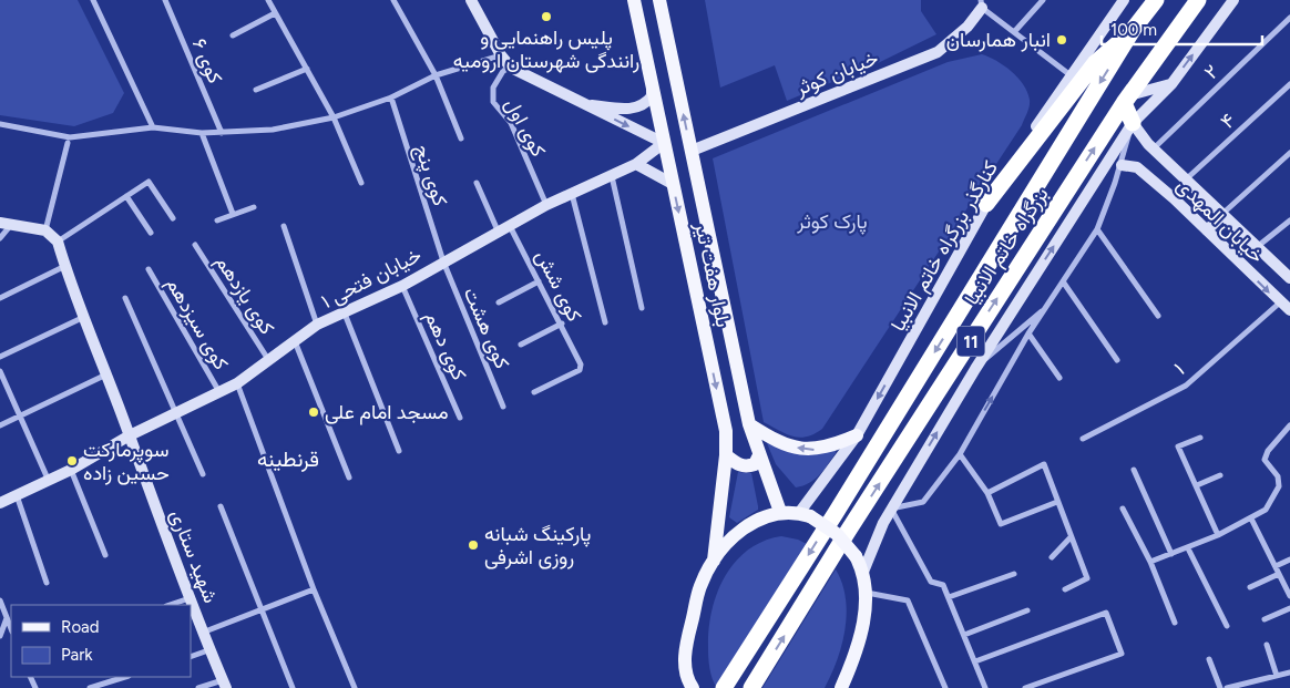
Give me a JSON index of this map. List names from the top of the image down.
{
  "streets": {
    "highway": ["بزرگراه خاتم الانبیا", "11"],
    "main road": ["بلوار هفت تیر"],
    "street": [
      "کوی ۶",
      "۲",
      "خیابان کوثر",
      "۴",
      "کوی اول",
      "کوی پنج",
      "خیابان المهدی",
      "کنارگذر بزرگراه خاتم الانبیا",
      "خیابان فتحی ۱",
      "کوی شش",
      "کوی یازدهم",
      "کوی سیزدهم",
      "کوی هشت",
      "کوی دهم",
      "۱",
      "شهید ستاری"
    ]
  },
  "crossings": [
    ["۲", "خیابان المهدی"],
    ["خیابان کوثر", "بلوار هفت تیر"],
    ["۴", "خیابان المهدی"],
    ["کوی اول", "خیابان فتحی ۱"],
    ["کوی پنج", "خیابان فتحی ۱"],
    ["کوی پنج", "کوی هشت"],
    ["خیابان المهدی", "۱"],
    ["بلوار هفت تیر", "خیابان فتحی ۱"],
    ["خیابان فتحی ۱", "کوی شش"],
    ["خیابان فتحی ۱", "کوی یازدهم"],
    ["خیابان فتحی ۱", "کوی سیزدهم"],
    ["خیابان فتحی ۱", "کوی هشت"],
    ["خیابان فتحی ۱", "کوی دهم"],
    ["خیابان فتحی ۱", "شهید ستاری"]
  ],
  "districts": ["قرنطینه"],
  "parks": ["پارک کوثر"],
  "places": [
    "پلیس راهنمایی و رانندگی شهرستان ارومیه",
    "انبار همارسان",
    "مسجد امام علی",
    "سوپرمارکت حسین زاده",
    "پارکینگ شبانه روزی اشرفی"
  ],
  "legend": ["Road", "Park"],
  "scale_bar": "100 m"
}
